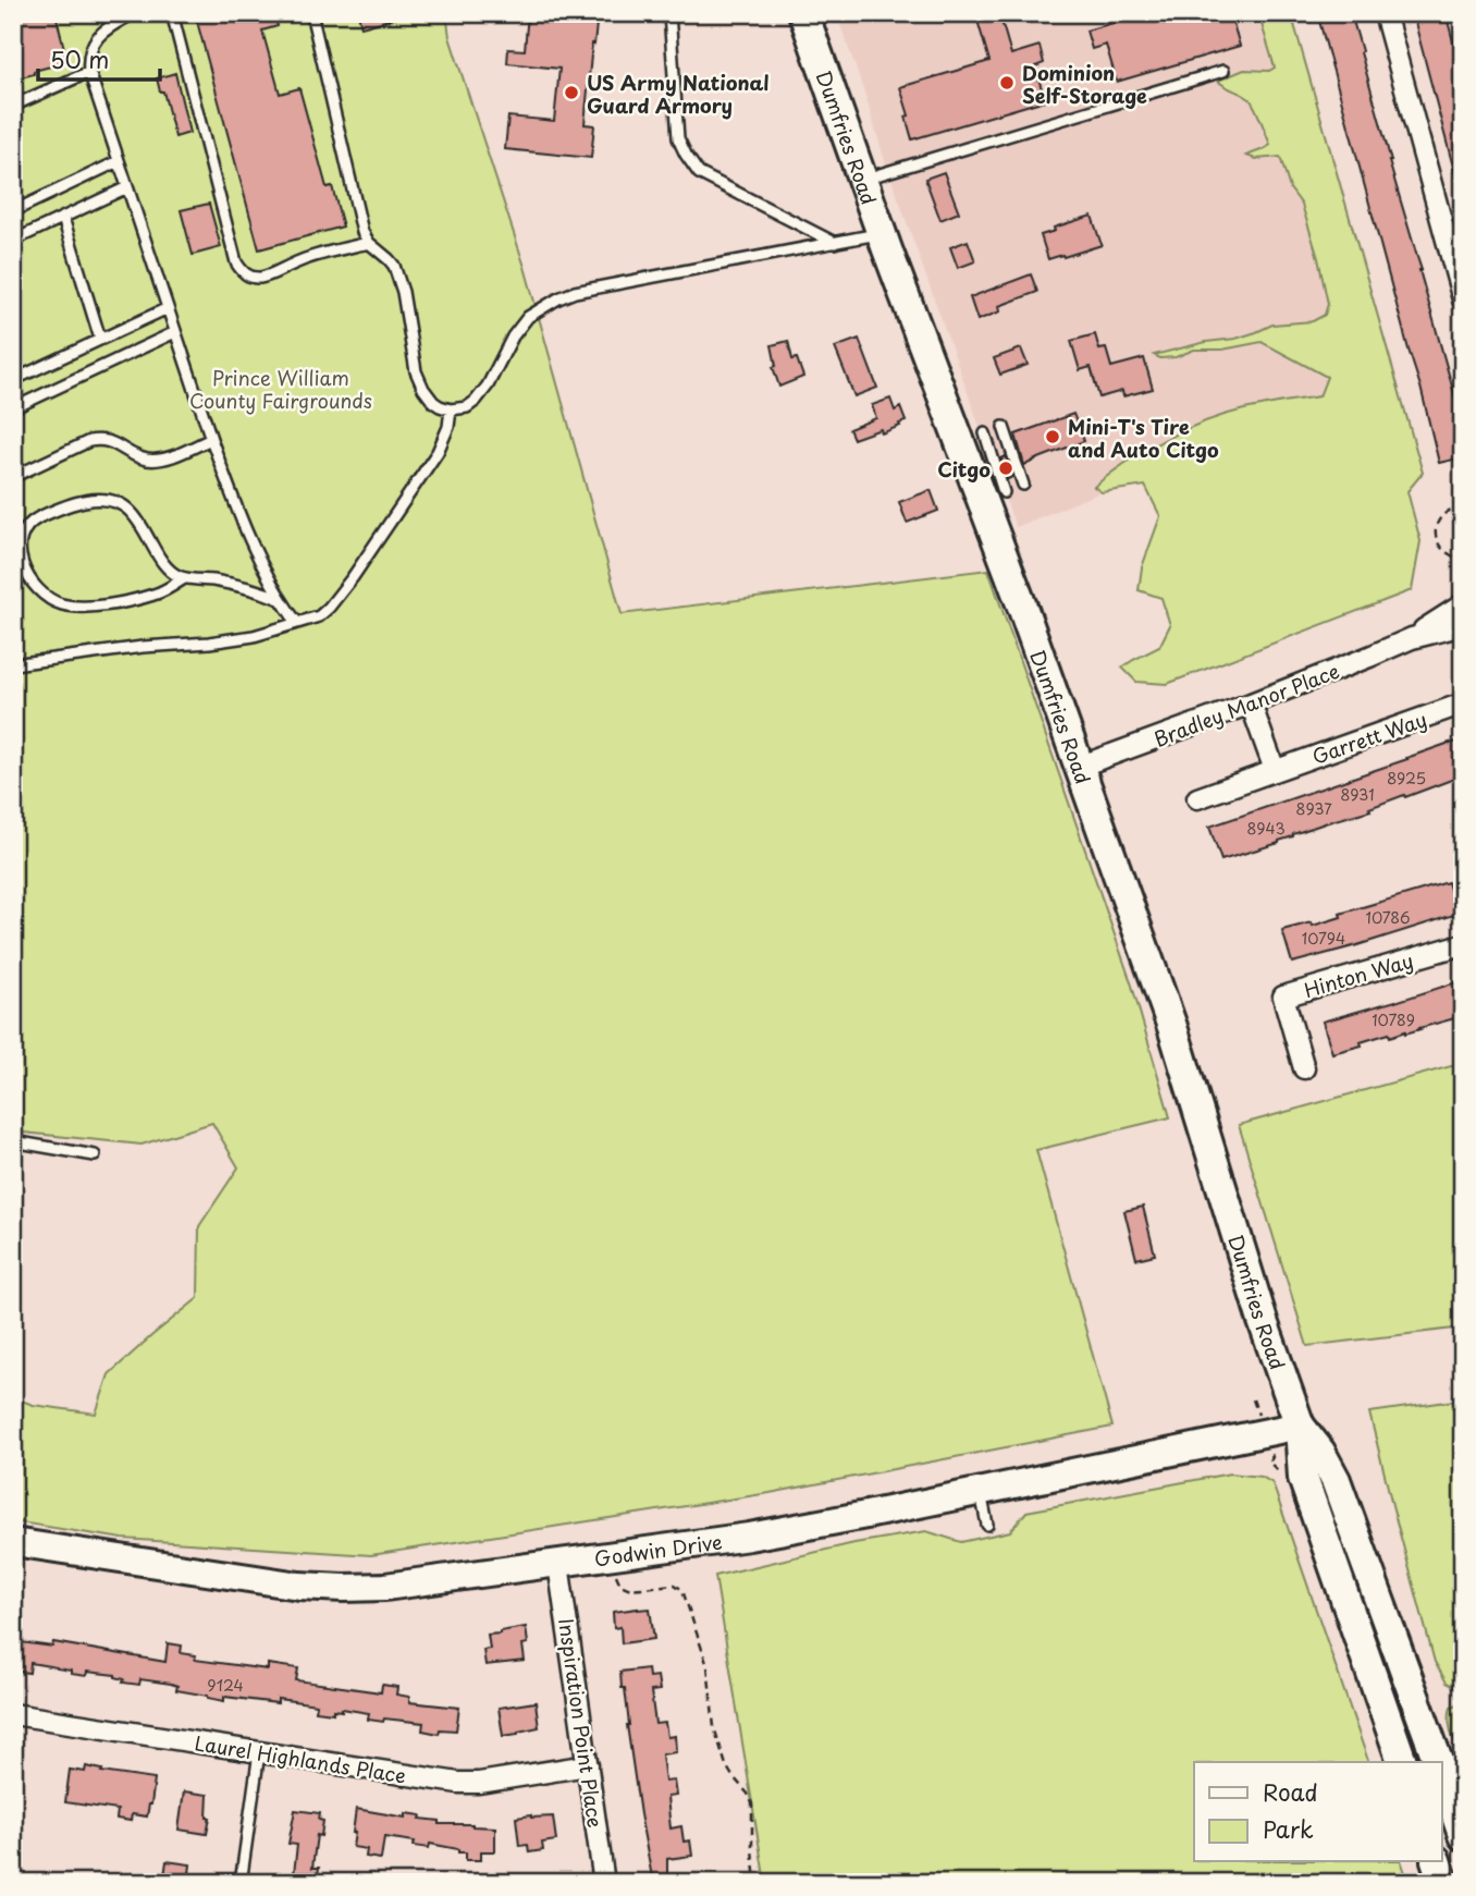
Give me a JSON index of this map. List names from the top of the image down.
{
  "streets": {
    "main road": ["Dumfries Road"],
    "street": [
      "Bradley Manor Place",
      "Garrett Way",
      "Hinton Way",
      "Godwin Drive",
      "Inspiration Point Place",
      "Laurel Highlands Place"
    ]
  },
  "crossings": [
    ["Dumfries Road", "Bradley Manor Place"],
    ["Dumfries Road", "Godwin Drive"],
    ["Godwin Drive", "Inspiration Point Place"],
    ["Inspiration Point Place", "Laurel Highlands Place"]
  ],
  "parks": ["Prince William County Fairgrounds"],
  "places": [
    "Dominion Self-Storage",
    "US Army National Guard Armory",
    "Mini-T's Tire and Auto Citgo",
    "Citgo"
  ],
  "house_numbers": [
    "8925",
    "8931",
    "8937",
    "8943",
    "10786",
    "10794",
    "10789",
    "9124"
  ],
  "legend": ["Road", "Park"],
  "scale_bar": "50 m"
}
